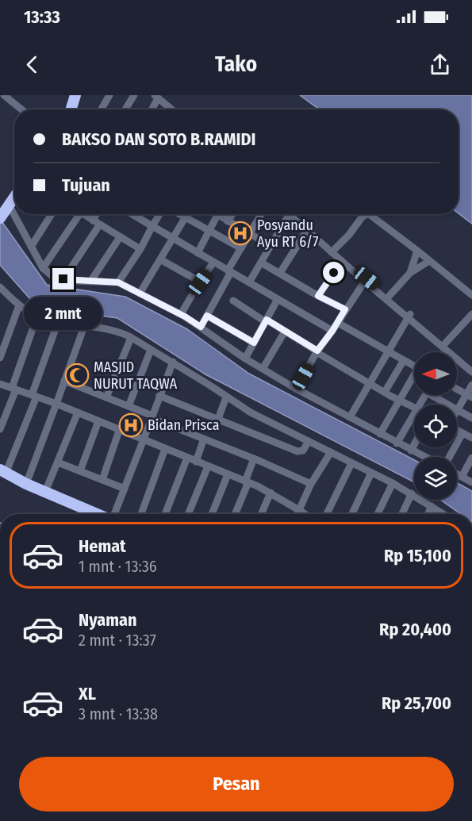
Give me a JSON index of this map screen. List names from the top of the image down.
{
  "places": {
    "hospital": ["Posyandu Ayu RT 6/7", "Bidan Prisca"],
    "mosque": ["MASJID NURUT TAQWA"]
  },
  "north": "left",
  "page": {
    "status": "13:33",
    "header": "Tako",
    "banner": ["BAKSO DAN SOTO B.RAMIDI", "Tujuan"],
    "bubble": "2 mnt",
    "list": [
      {
        "name": "Hemat",
        "note": "1 mnt · 13:36",
        "value": "Rp 15,100"
      },
      {
        "name": "Nyaman",
        "note": "2 mnt · 13:37",
        "value": "Rp 20,400"
      },
      {
        "name": "XL",
        "note": "3 mnt · 13:38",
        "value": "Rp 25,700"
      }
    ],
    "buttons": "Pesan"
  }
}
